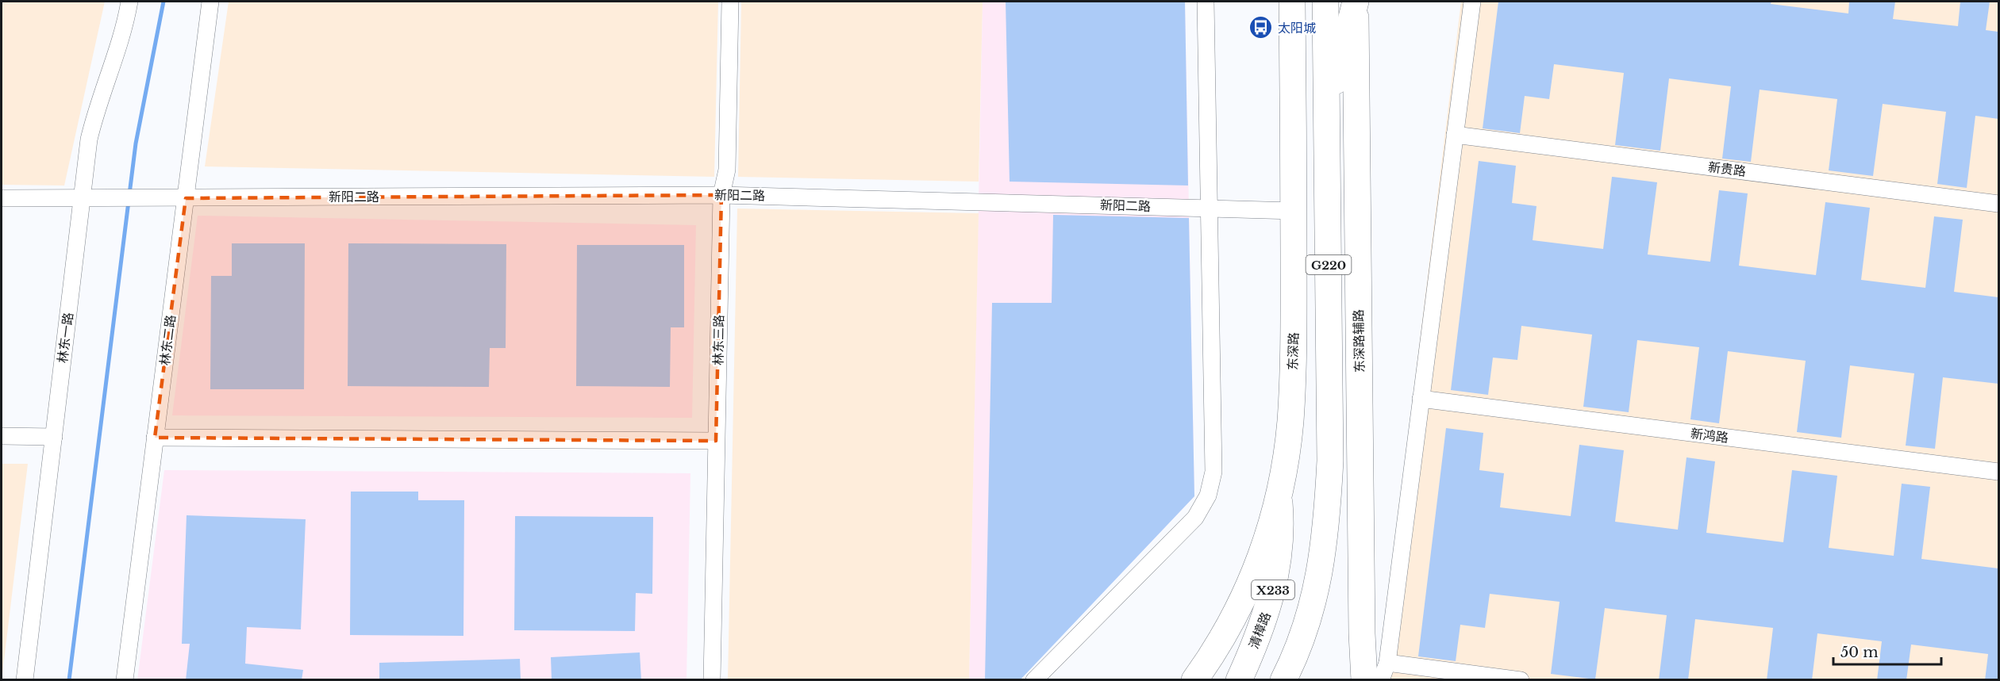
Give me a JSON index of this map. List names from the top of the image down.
{
  "streets": {
    "main road": [
      "G220",
      "东深路辅路",
      "东深路",
      "X233",
      "清樟路"
    ],
    "street": [
      "新贵路",
      "新阳二路",
      "林东一路",
      "林东二路",
      "林东三路",
      "新鸿路"
    ]
  },
  "crossings": [
    ["新阳二路", "林东一路"],
    ["新阳二路", "林东二路"],
    ["新阳二路", "林东三路"],
    ["新阳二路", "东深路"],
    ["东深路", "清樟路"]
  ],
  "places": {
    "bus stop": ["太阳城"]
  },
  "scale_bar": "50 m"
}
